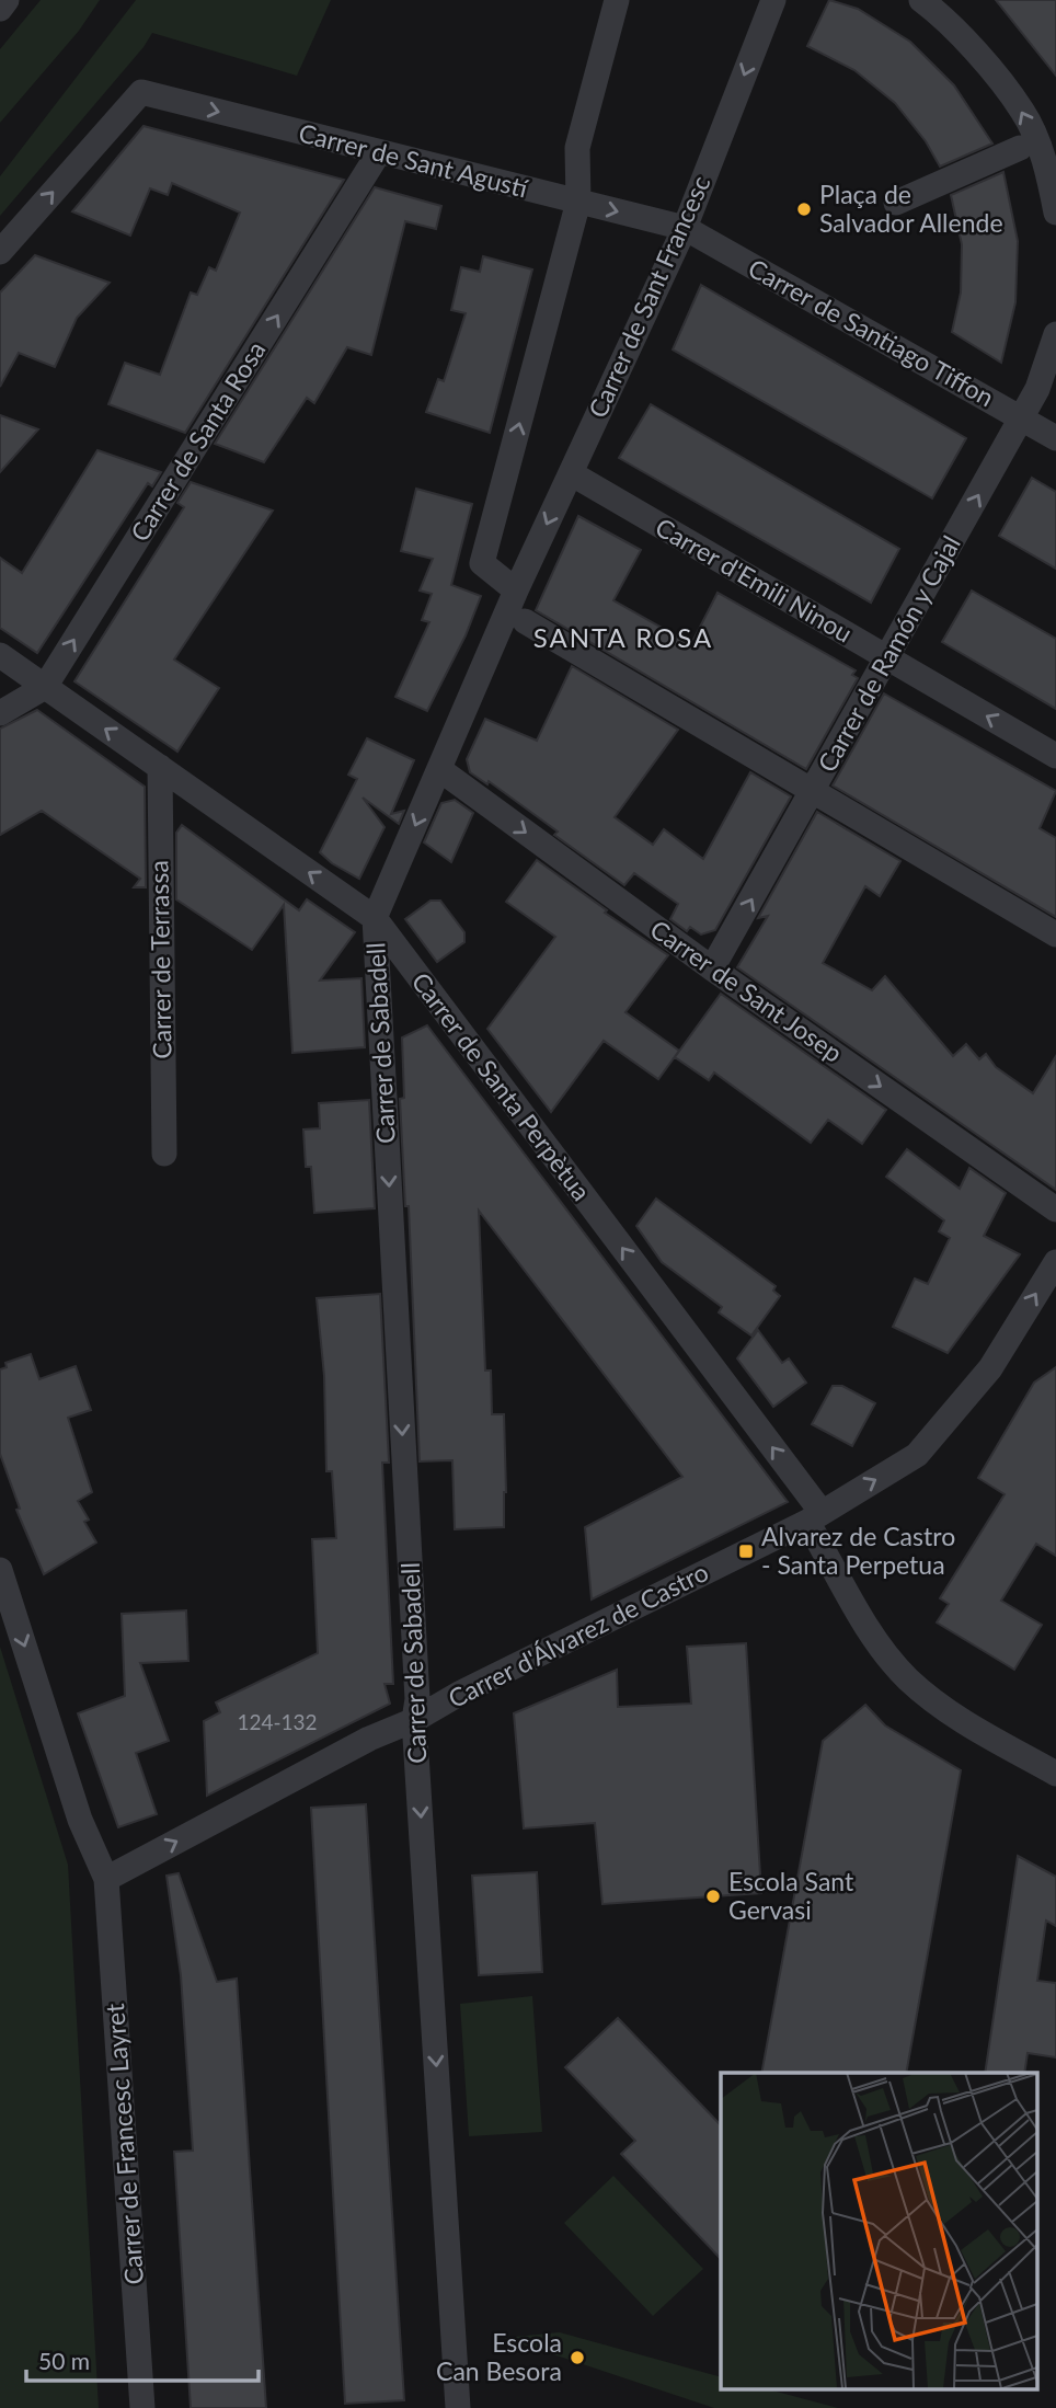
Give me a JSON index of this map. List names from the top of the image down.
{
  "streets": {
    "street": [
      "Carrer de Sant Agustí",
      "Carrer de Sant Francesc",
      "Carrer de Santiago Tiffon",
      "Carrer de Santa Rosa",
      "Carrer d'Emili Ninou",
      "Carrer de Ramón y Cajal",
      "Carrer de Terrassa",
      "Carrer de Sant Josep",
      "Carrer de Sabadell",
      "Carrer de Santa Perpètua",
      "Carrer d'Álvarez de Castro",
      "Carrer de Francesc Layret"
    ]
  },
  "crossings": [
    ["Carrer de Sant Agustí", "Carrer de Sant Francesc"],
    ["Carrer de Sant Agustí", "Carrer de Santiago Tiffon"],
    ["Carrer de Sant Agustí", "Carrer de Santa Rosa"],
    ["Carrer de Sant Francesc", "Carrer de Santiago Tiffon"],
    ["Carrer de Sant Francesc", "Carrer d'Emili Ninou"],
    ["Carrer de Sant Francesc", "Carrer de Sant Josep"],
    ["Carrer de Sant Francesc", "Carrer de Sabadell"],
    ["Carrer de Sant Francesc", "Carrer de Santa Perpètua"],
    ["Carrer de Santiago Tiffon", "Carrer de Ramón y Cajal"],
    ["Carrer de Santa Rosa", "Carrer de Santa Perpètua"],
    ["Carrer d'Emili Ninou", "Carrer de Ramón y Cajal"],
    ["Carrer de Ramón y Cajal", "Carrer de Sant Josep"],
    ["Carrer de Terrassa", "Carrer de Santa Perpètua"],
    ["Carrer de Sabadell", "Carrer de Santa Perpètua"],
    ["Carrer de Sabadell", "Carrer d'Álvarez de Castro"],
    ["Carrer de Santa Perpètua", "Carrer d'Álvarez de Castro"],
    ["Carrer d'Álvarez de Castro", "Carrer de Francesc Layret"]
  ],
  "one_way": [
    "Carrer de Sant Agustí",
    "Carrer de Santa Rosa",
    "Carrer de Ramón y Cajal",
    "Carrer de Sabadell",
    "Carrer de Santa Perpètua",
    "Carrer d'Álvarez de Castro"
  ],
  "districts": ["SANTA ROSA"],
  "places": {
    "other": ["Plaça de Salvador Allende", "Escola Sant Gervasi", "Escola Can Besora"],
    "transit": ["Alvarez de Castro - Santa Perpetua"]
  },
  "house_numbers": ["124-132"],
  "scale_bar": "50 m"
}
